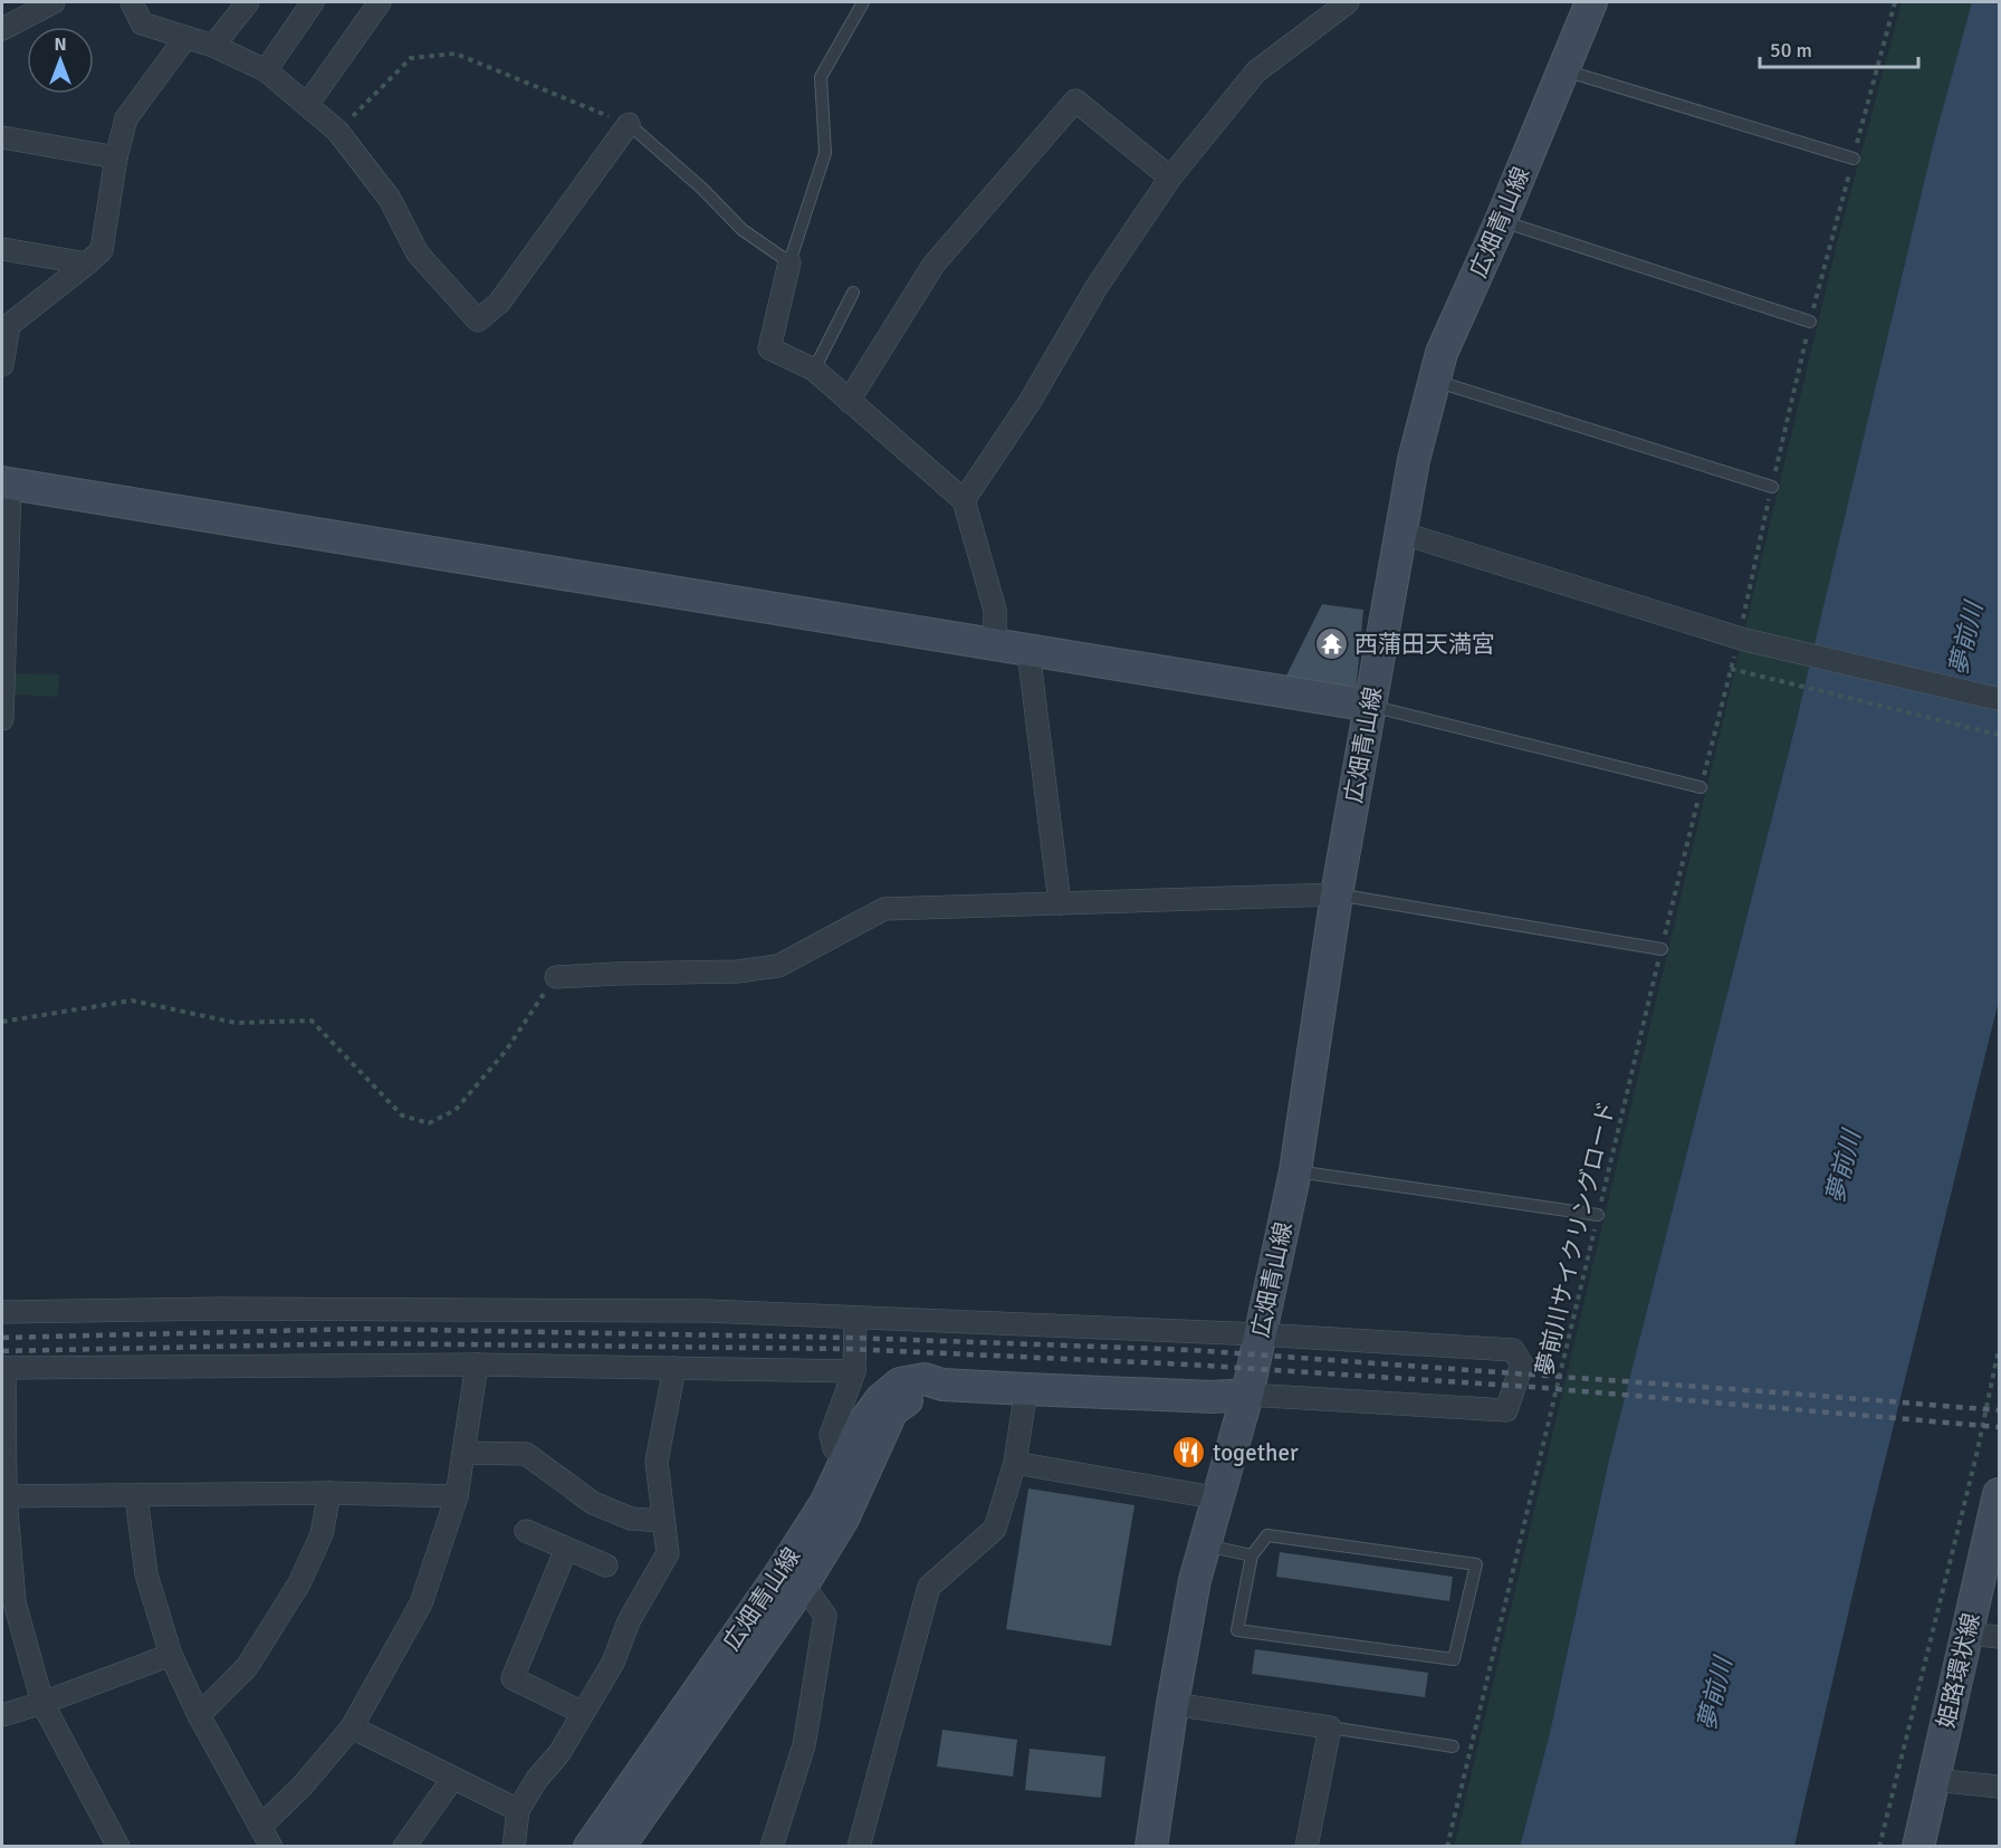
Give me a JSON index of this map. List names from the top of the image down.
{
  "streets": {
    "main road": ["広畑青山線", "姫路環状線"],
    "path": ["夢前川サイクリングロード"]
  },
  "water": ["夢前川"],
  "places": {
    "temple": ["西蒲田天満宮"],
    "restaurant": ["together"]
  },
  "scale_bar": "50 m",
  "north": "top"
}
